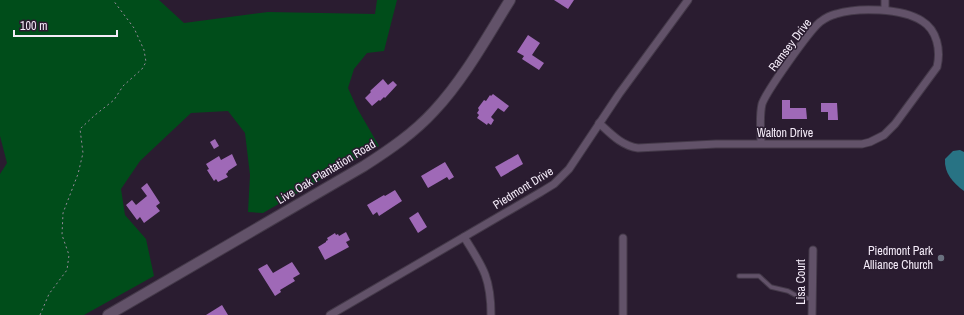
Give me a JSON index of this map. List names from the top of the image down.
{
  "streets": {
    "street": [
      "Ramsey Drive",
      "Walton Drive",
      "Live Oak Plantation Road",
      "Piedmont Drive",
      "Lisa Court"
    ]
  },
  "crossings": [
    ["Ramsey Drive", "Walton Drive"],
    ["Walton Drive", "Piedmont Drive"]
  ],
  "places": ["Piedmont Park Alliance Church"],
  "scale_bar": "100 m"
}
